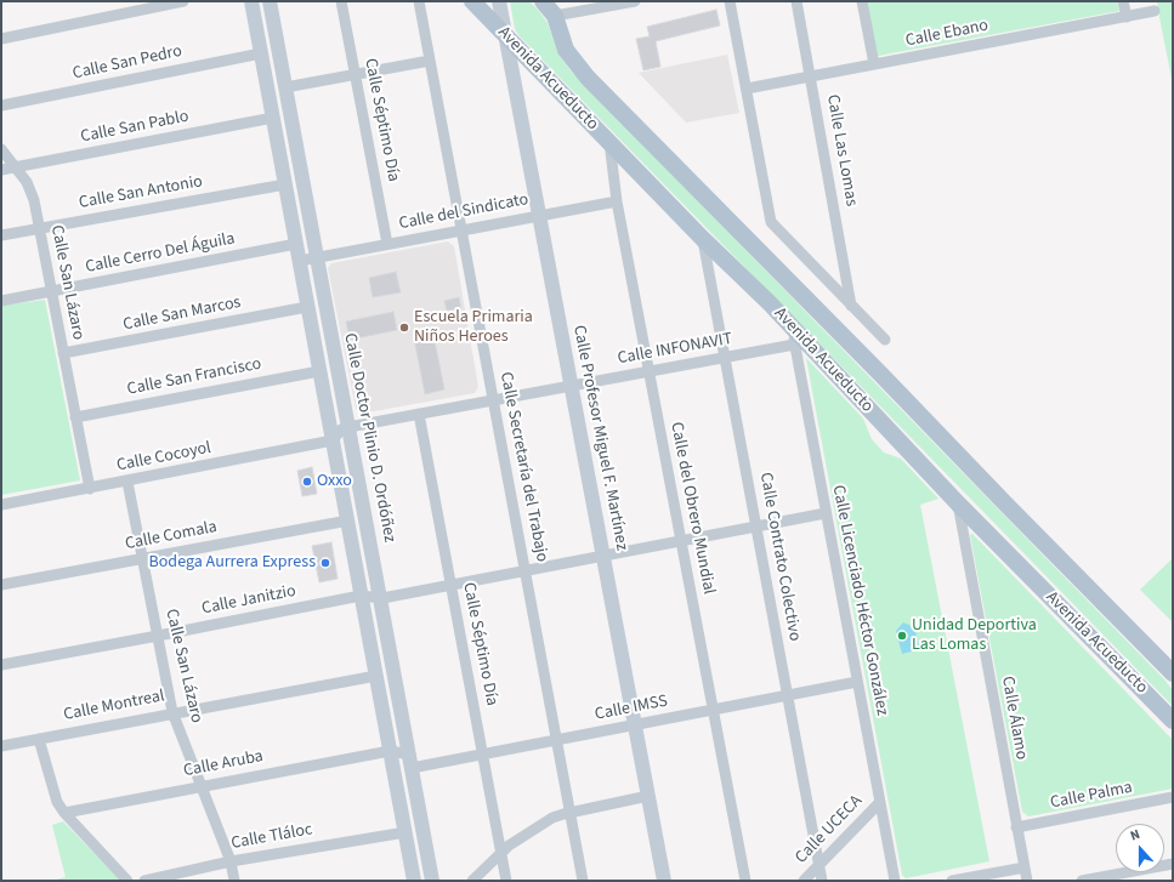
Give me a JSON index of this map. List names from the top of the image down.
{
  "streets": {
    "main road": ["Avenida Acueducto"],
    "street": [
      "Calle Ebano",
      "Calle San Pedro",
      "Calle Séptimo Día",
      "Calle San Pablo",
      "Calle Las Lomas",
      "Calle San Antonio",
      "Calle del Sindicato",
      "Calle Cerro Del Águila",
      "Calle San Lázaro",
      "Calle San Marcos",
      "Calle INFONAVIT",
      "Calle San Francisco",
      "Calle Doctor Plinio D. Ordóñez",
      "Calle Profesor Miguel F. Martínez",
      "Calle Cocoyol",
      "Calle Secretaría del Trabajo",
      "Calle del Obrero Mundial",
      "Calle Comala",
      "Calle Contrato Colectivo",
      "Calle Janitzio",
      "Calle Licenciado Héctor González",
      "Calle Montreal",
      "Calle IMSS",
      "Calle Álamo",
      "Calle Aruba",
      "Calle Palma",
      "Calle UCECA",
      "Calle Tláloc"
    ]
  },
  "crossings": [
    ["Calle Ebano", "Calle Las Lomas"],
    ["Avenida Acueducto", "Calle INFONAVIT"],
    ["Avenida Acueducto", "Calle Profesor Miguel F. Martínez"],
    ["Avenida Acueducto", "Calle del Obrero Mundial"],
    ["Avenida Acueducto", "Calle Contrato Colectivo"],
    ["Avenida Acueducto", "Calle Licenciado Héctor González"],
    ["Avenida Acueducto", "Calle Álamo"],
    ["Calle Séptimo Día", "Calle del Sindicato"],
    ["Calle Séptimo Día", "Calle INFONAVIT"],
    ["Calle Séptimo Día", "Calle IMSS"],
    ["Calle San Pablo", "Calle San Lázaro"],
    ["Calle San Antonio", "Calle San Lázaro"],
    ["Calle del Sindicato", "Calle Doctor Plinio D. Ordóñez"],
    ["Calle del Sindicato", "Calle Profesor Miguel F. Martínez"],
    ["Calle del Sindicato", "Calle Secretaría del Trabajo"],
    ["Calle del Sindicato", "Calle del Obrero Mundial"],
    ["Calle Cerro Del Águila", "Calle San Lázaro"],
    ["Calle San Lázaro", "Calle San Marcos"],
    ["Calle San Lázaro", "Calle San Francisco"],
    ["Calle San Lázaro", "Calle Cocoyol"],
    ["Calle San Lázaro", "Calle Comala"],
    ["Calle San Lázaro", "Calle Janitzio"],
    ["Calle San Lázaro", "Calle Montreal"],
    ["Calle San Lázaro", "Calle Aruba"],
    ["Calle San Lázaro", "Calle Tláloc"],
    ["Calle INFONAVIT", "Calle Doctor Plinio D. Ordóñez"],
    ["Calle INFONAVIT", "Calle Profesor Miguel F. Martínez"],
    ["Calle INFONAVIT", "Calle Secretaría del Trabajo"],
    ["Calle INFONAVIT", "Calle del Obrero Mundial"],
    ["Calle INFONAVIT", "Calle Contrato Colectivo"],
    ["Calle INFONAVIT", "Calle Licenciado Héctor González"],
    ["Calle Doctor Plinio D. Ordóñez", "Calle IMSS"],
    ["Calle Profesor Miguel F. Martínez", "Calle IMSS"],
    ["Calle Secretaría del Trabajo", "Calle IMSS"],
    ["Calle del Obrero Mundial", "Calle IMSS"],
    ["Calle Contrato Colectivo", "Calle IMSS"],
    ["Calle Contrato Colectivo", "Calle UCECA"],
    ["Calle Licenciado Héctor González", "Calle IMSS"],
    ["Calle Licenciado Héctor González", "Calle UCECA"],
    ["Calle Álamo", "Calle Palma"]
  ],
  "places": [
    "Escuela Primaria Niños Heroes",
    "Oxxo",
    "Bodega Aurrera Express",
    "Unidad Deportiva Las Lomas"
  ],
  "north": "top"
}
